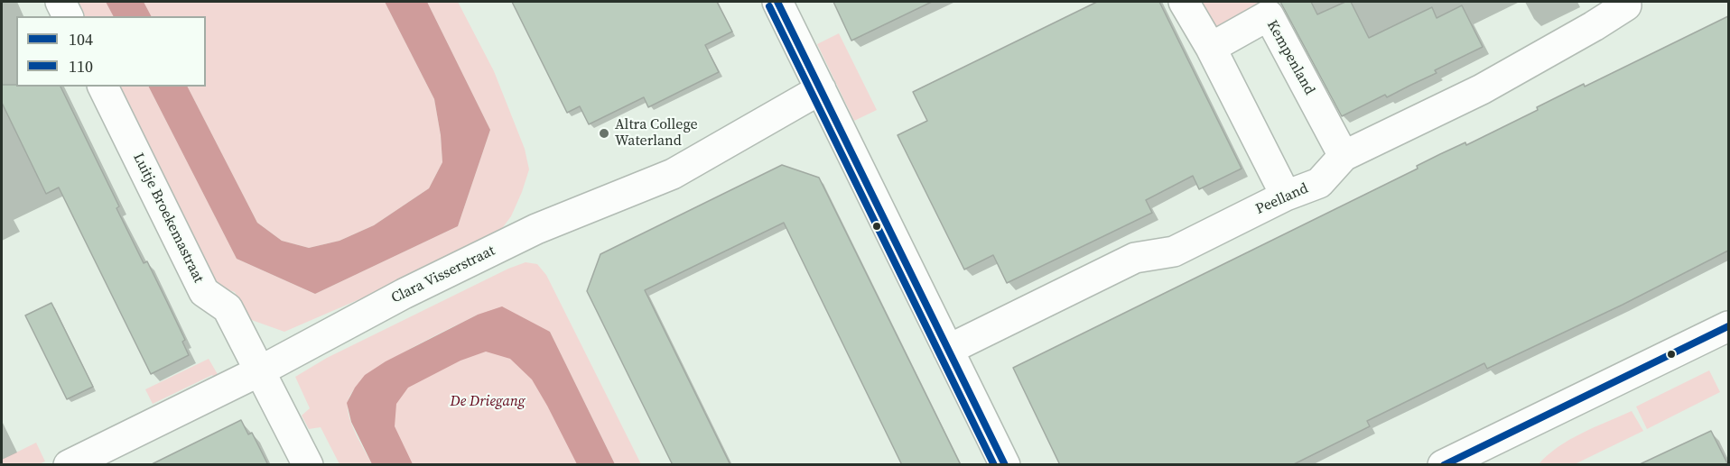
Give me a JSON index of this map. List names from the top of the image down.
{
  "streets": {
    "street": [
      "Kempenland",
      "Peelland",
      "Luitje Broekemastraat",
      "Clara Visserstraat"
    ]
  },
  "crossings": [
    ["Kempenland", "Peelland"],
    ["Luitje Broekemastraat", "Clara Visserstraat"]
  ],
  "parks": ["De Driegang"],
  "places": ["Altra College Waterland"],
  "lines": ["transit line 104", "transit line 110"],
  "legend": ["104", "110"]
}
